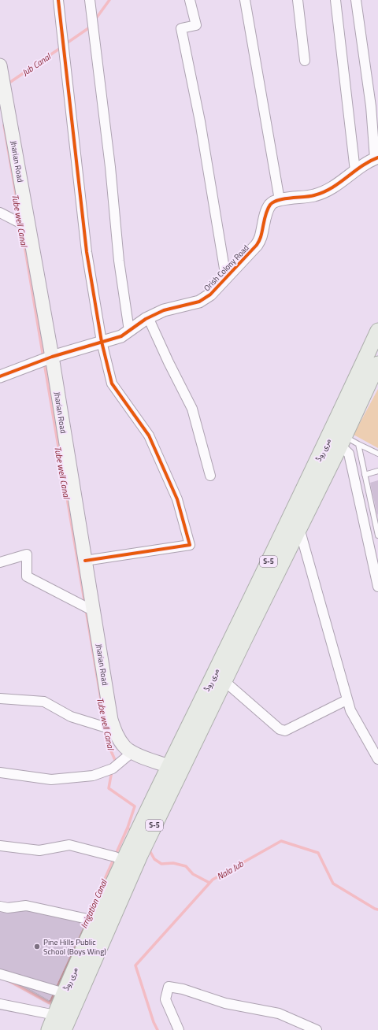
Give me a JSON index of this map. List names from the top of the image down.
{
  "streets": {
    "main road": ["Jharian Road", "مری روڈ", "S-5"],
    "street": ["Orish Colony Road"]
  },
  "crossings": [
    ["Jharian Road", "Orish Colony Road"],
    ["Jharian Road", "مری روڈ"]
  ],
  "water": [
    "Jub Canal",
    "Tube well Canal",
    "Nala Jub",
    "Irrigation Canal"
  ],
  "places": ["Pine Hills Public School (Boys Wing)"]
}
